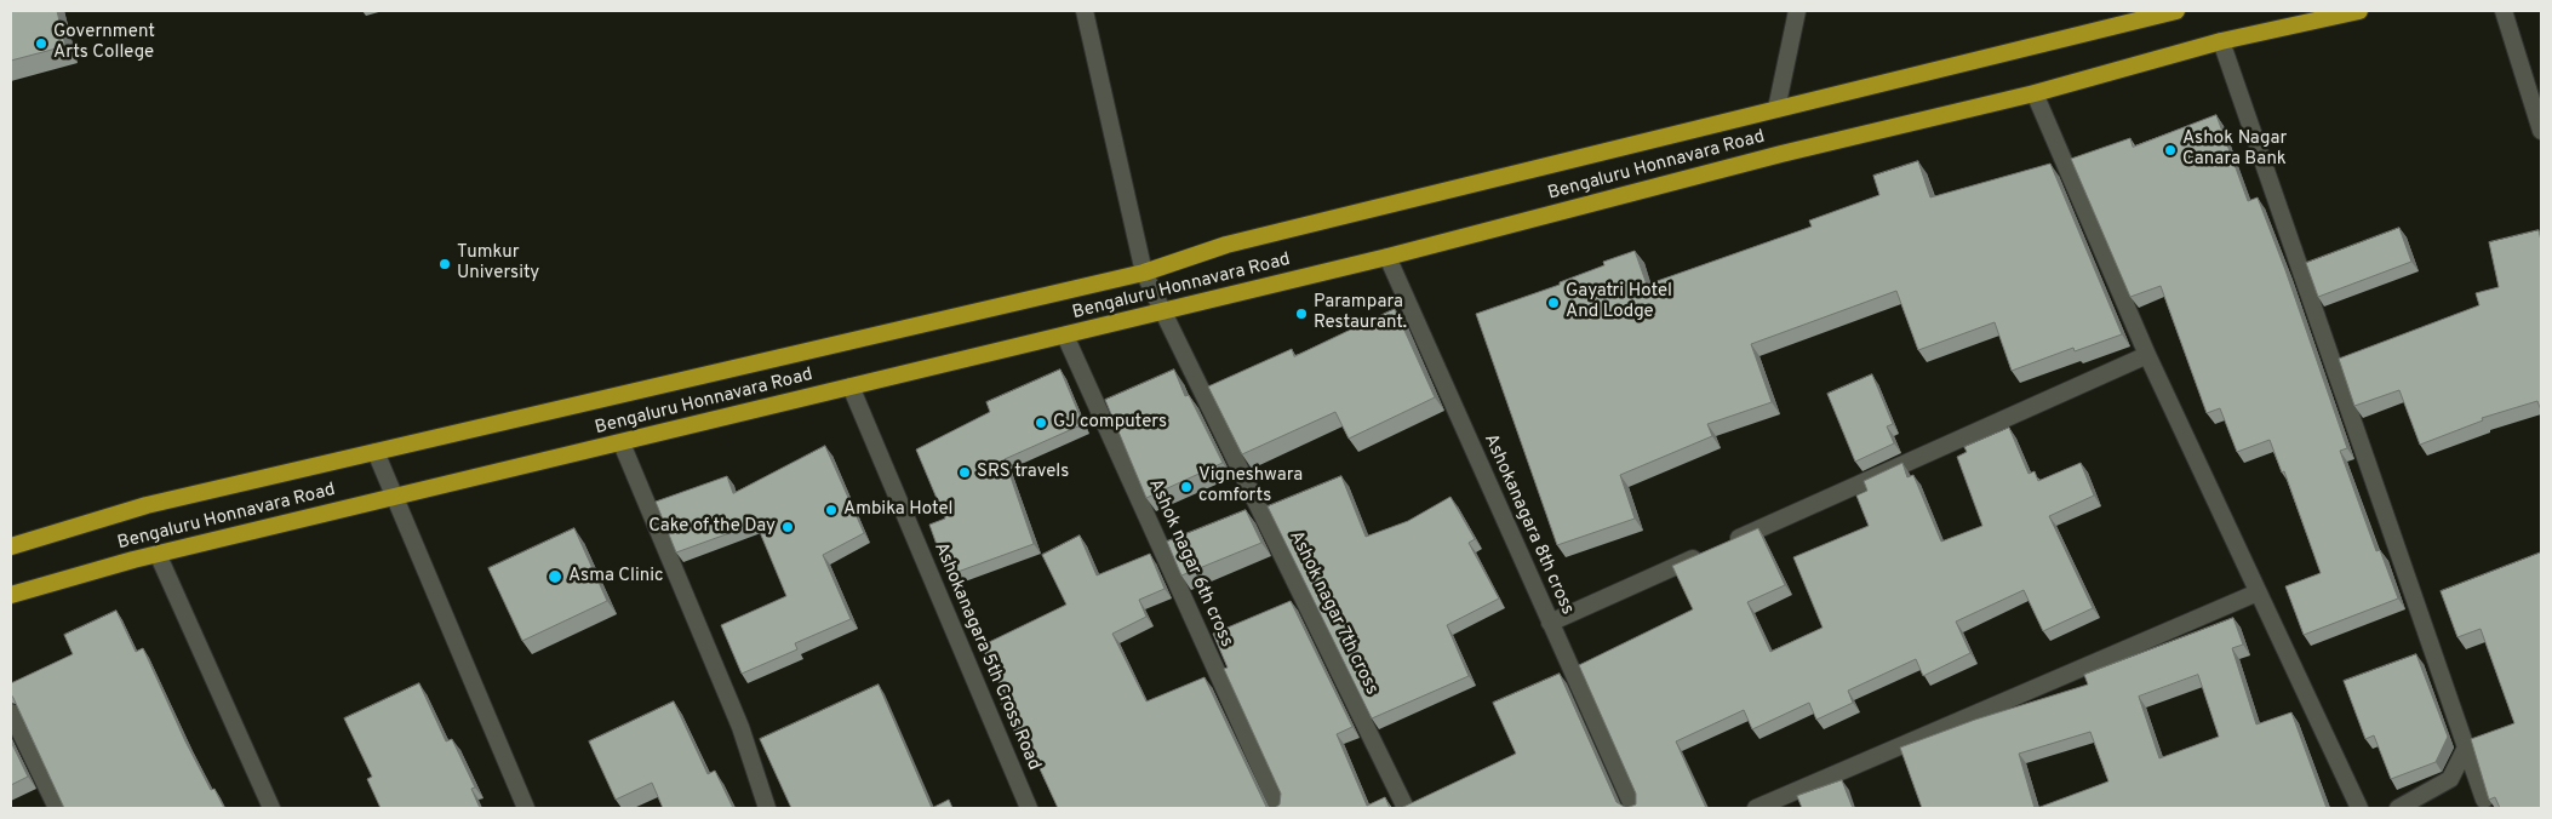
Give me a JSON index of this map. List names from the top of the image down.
{
  "streets": {
    "main road": ["Bengaluru Honnavara Road"],
    "street": [
      "Ashokanagara 8th cross",
      "Ashok nagar 6th cross",
      "Ashok nagar 7th cross",
      "Ashokanagara 5th Cross Road"
    ]
  },
  "crossings": [
    ["Bengaluru Honnavara Road", "Ashokanagara 8th cross"],
    ["Bengaluru Honnavara Road", "Ashok nagar 6th cross"],
    ["Bengaluru Honnavara Road", "Ashok nagar 7th cross"],
    ["Bengaluru Honnavara Road", "Ashokanagara 5th Cross Road"]
  ],
  "places": [
    "Government Arts College",
    "Ashok Nagar Canara Bank",
    "Tumkur University",
    "Gayatri Hotel And Lodge",
    "Parampara Restaurant.",
    "GJ computers",
    "SRS travels",
    "Vigneshwara comforts",
    "Ambika Hotel",
    "Cake of the Day",
    "Asma Clinic"
  ]
}
